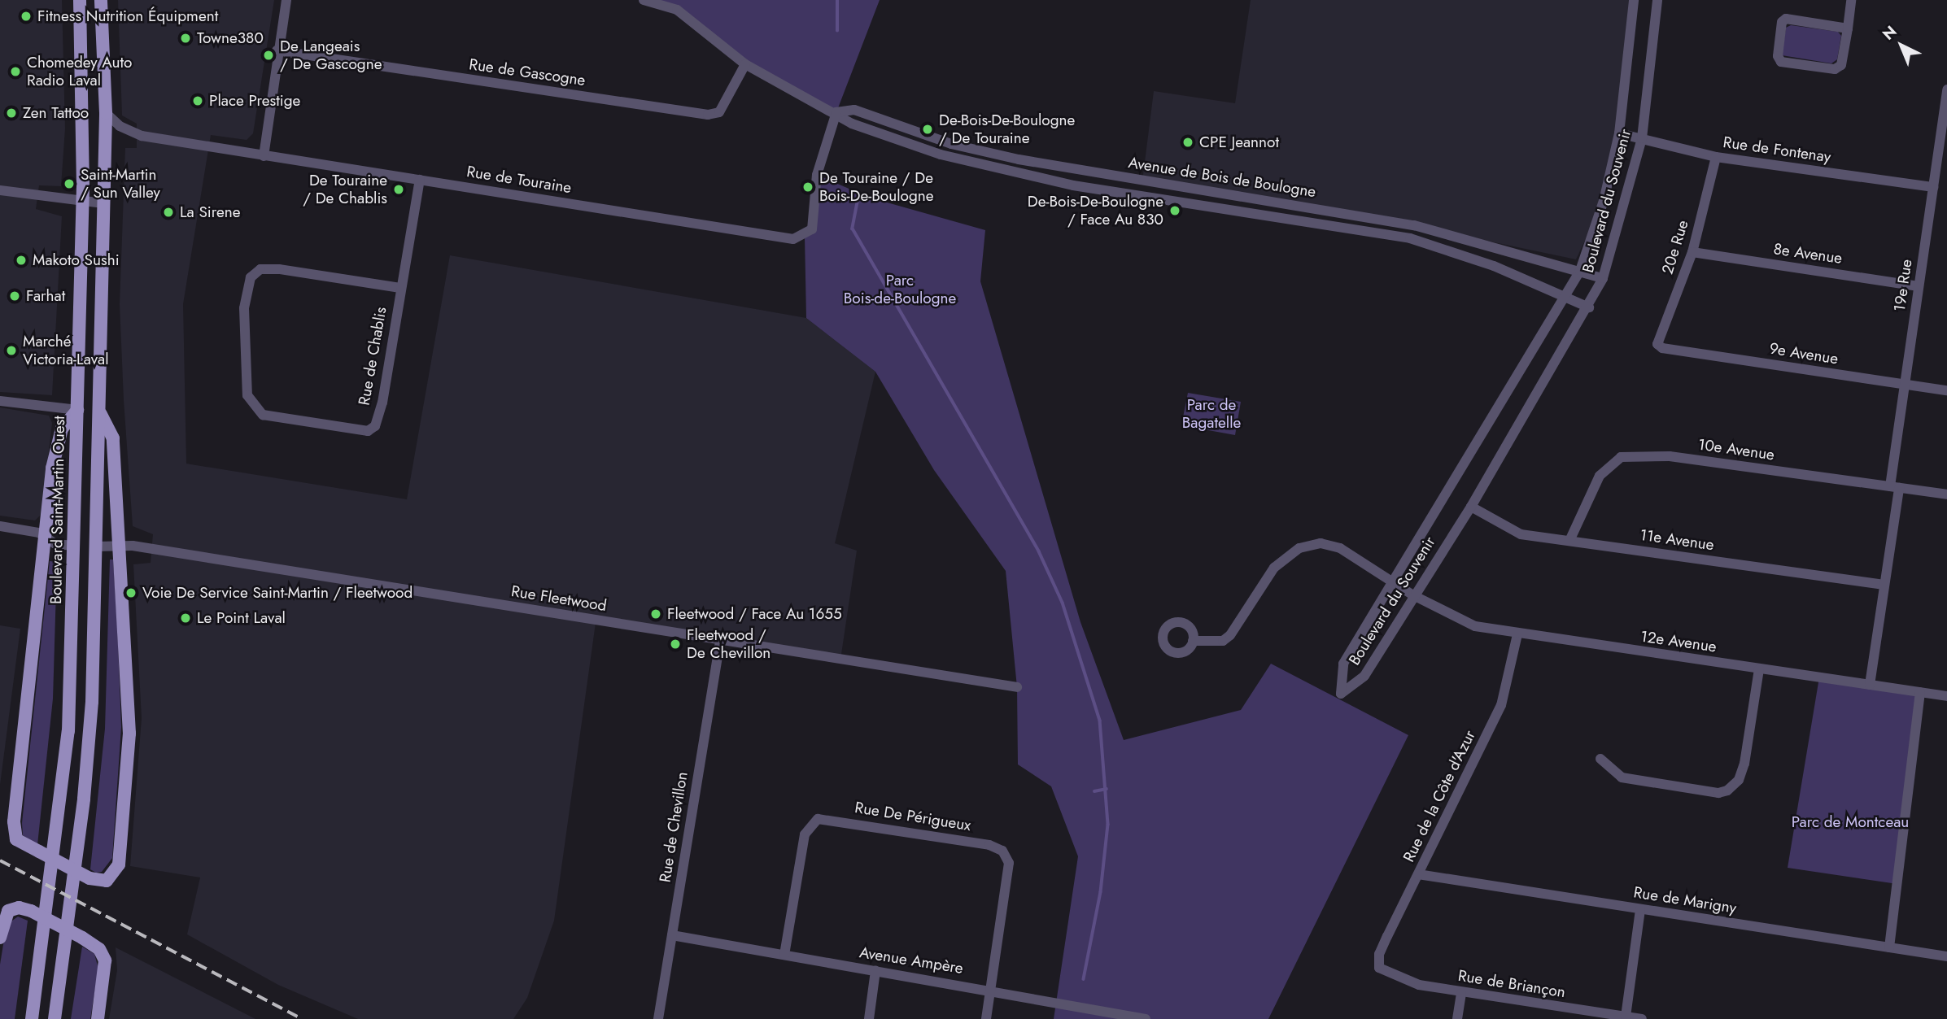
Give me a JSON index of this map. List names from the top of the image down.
{
  "streets": {
    "main road": ["Boulevard Saint-Martin Ouest"],
    "street": [
      "Rue de Gascogne",
      "Rue de Fontenay",
      "Avenue de Bois de Boulogne",
      "Rue de Touraine",
      "Boulevard du Souvenir",
      "20e Rue",
      "8e Avenue",
      "19e Rue",
      "9e Avenue",
      "Rue de Chablis",
      "10e Avenue",
      "11e Avenue",
      "Rue Fleetwood",
      "12e Avenue",
      "Rue de la Côte d'Azur",
      "Rue De Périgueux",
      "Rue de Chevillon",
      "Rue de Marigny",
      "Avenue Ampère",
      "Rue de Briançon"
    ]
  },
  "crossings": [
    ["Rue de Gascogne", "Avenue de Bois de Boulogne"],
    ["Rue de Fontenay", "Boulevard du Souvenir"],
    ["Rue de Fontenay", "20e Rue"],
    ["Rue de Fontenay", "19e Rue"],
    ["Avenue de Bois de Boulogne", "Rue de Touraine"],
    ["Avenue de Bois de Boulogne", "Boulevard du Souvenir"],
    ["Rue de Touraine", "Rue de Chablis"],
    ["Boulevard du Souvenir", "11e Avenue"],
    ["Boulevard du Souvenir", "12e Avenue"],
    ["20e Rue", "8e Avenue"],
    ["20e Rue", "9e Avenue"],
    ["8e Avenue", "19e Rue"],
    ["19e Rue", "9e Avenue"],
    ["19e Rue", "10e Avenue"],
    ["19e Rue", "11e Avenue"],
    ["19e Rue", "12e Avenue"],
    ["10e Avenue", "11e Avenue"],
    ["Rue Fleetwood", "Rue de Chevillon"],
    ["12e Avenue", "Rue de la Côte d'Azur"],
    ["Rue de la Côte d'Azur", "Rue de Marigny"],
    ["Rue de la Côte d'Azur", "Rue de Briançon"],
    ["Rue De Périgueux", "Avenue Ampère"],
    ["Rue de Chevillon", "Avenue Ampère"]
  ],
  "parks": ["Parc Bois-de-Boulogne", "Parc de Bagatelle", "Parc de Montceau"],
  "places": [
    "Fitness Nutrition Équipment",
    "Towne380",
    "De Langeais / De Gascogne",
    "Chomedey Auto Radio Laval",
    "Place Prestige",
    "Zen Tattoo",
    "De-Bois-De-Boulogne / De Touraine",
    "CPE Jeannot",
    "Saint-Martin / Sun Valley",
    "De Touraine / De Bois-De-Boulogne",
    "De Touraine / De Chablis",
    "De-Bois-De-Boulogne / Face Au 830",
    "La Sirene",
    "Makoto Sushi",
    "Farhat",
    "Marché Victoria-Laval",
    "Voie De Service Saint-Martin / Fleetwood",
    "Fleetwood / Face Au 1655",
    "Le Point Laval",
    "Fleetwood / De Chevillon"
  ],
  "north": "top left"
}
